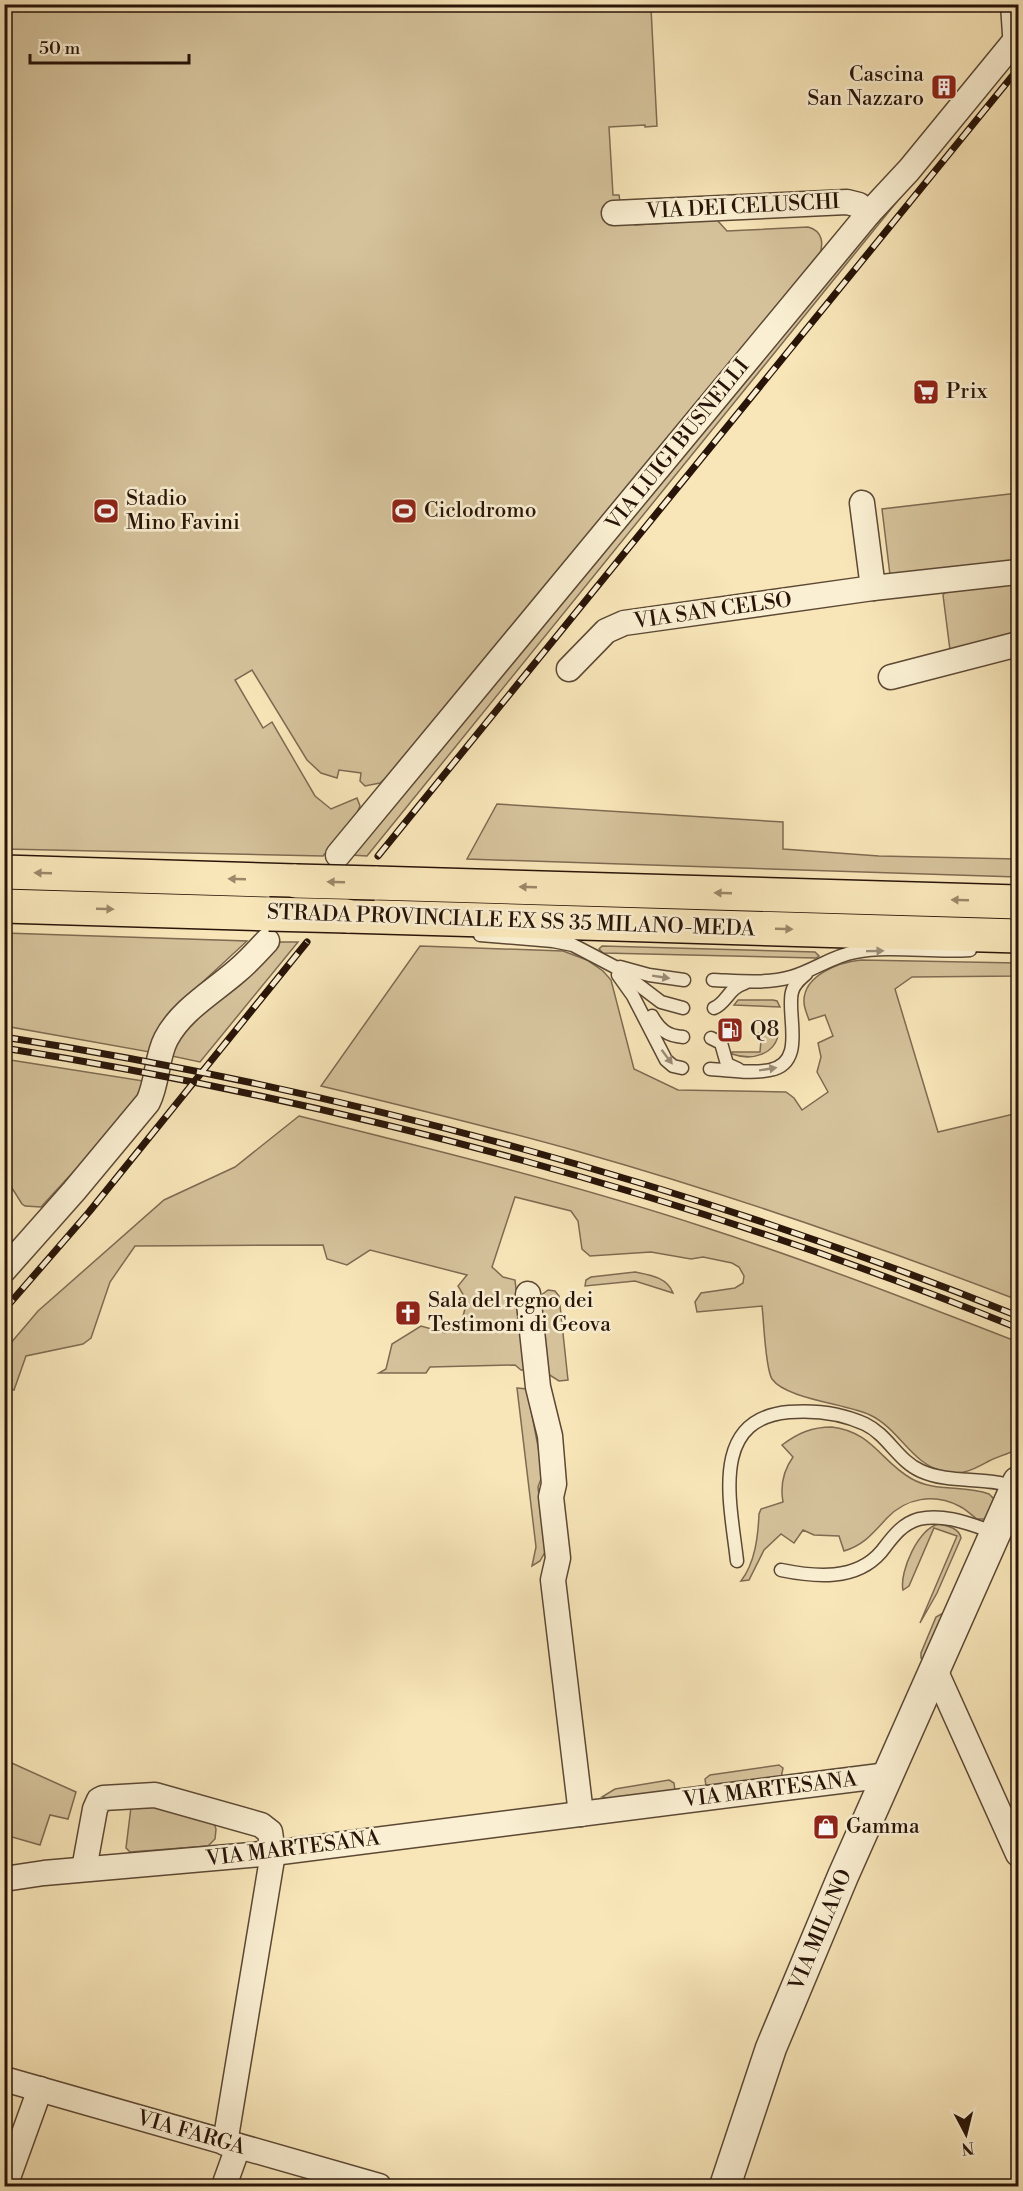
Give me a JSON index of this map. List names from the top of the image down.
{
  "streets": {
    "highway": ["STRADA PROVINCIALE EX SS 35 MILANO-MEDA"],
    "street": [
      "VIA DEI CELUSCHI",
      "VIA LUIGI BUSNELLI",
      "VIA SAN CELSO",
      "VIA MARTESANA",
      "VIA MILANO",
      "VIA FARGA"
    ]
  },
  "crossings": [
    ["VIA DEI CELUSCHI", "VIA LUIGI BUSNELLI"],
    ["VIA MARTESANA", "VIA MILANO"]
  ],
  "places": {
    "building": ["Cascina San Nazzaro"],
    "supermarket": ["Prix"],
    "sports": ["Stadio Mino Favini", "Ciclodromo"],
    "fuel station": ["Q8"],
    "church": ["Sala del regno dei Testimoni di Geova"],
    "shop": ["Gamma"]
  },
  "scale_bar": "50 m",
  "north": "bottom"
}
